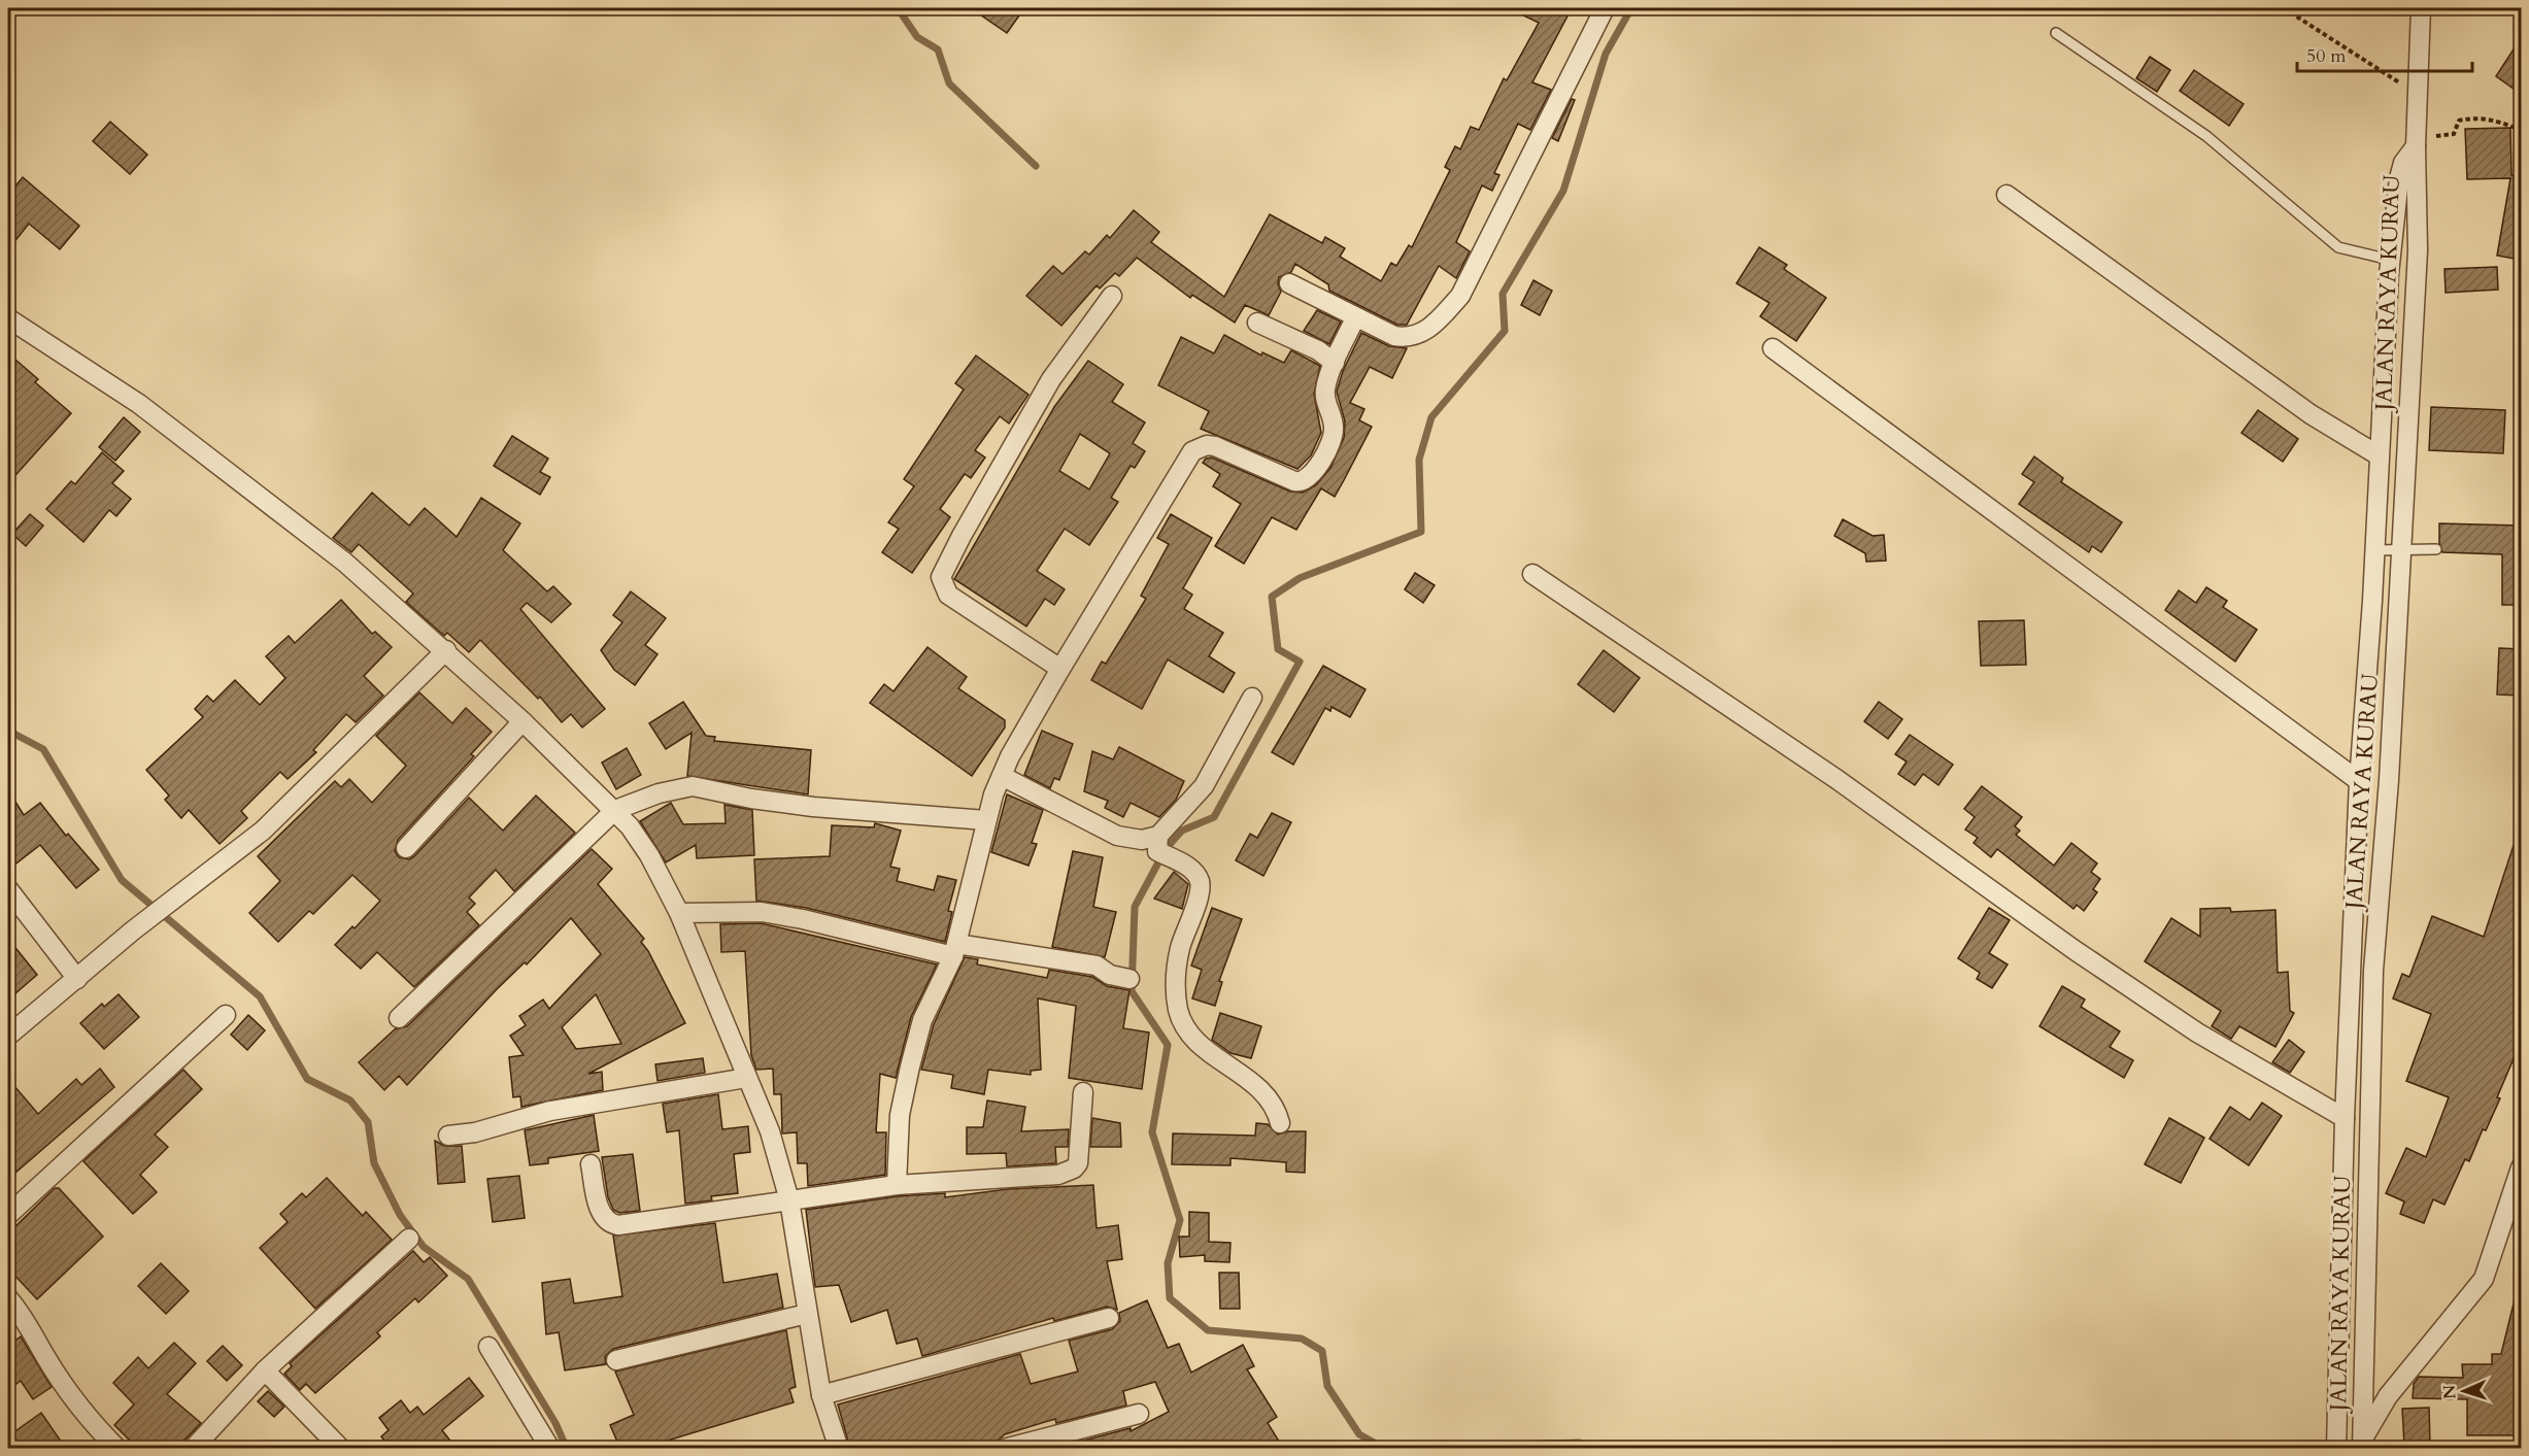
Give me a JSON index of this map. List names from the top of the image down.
{
  "streets": {
    "street": ["JALAN RAYA KURAU"]
  },
  "scale_bar": "50 m",
  "north": "left"
}
